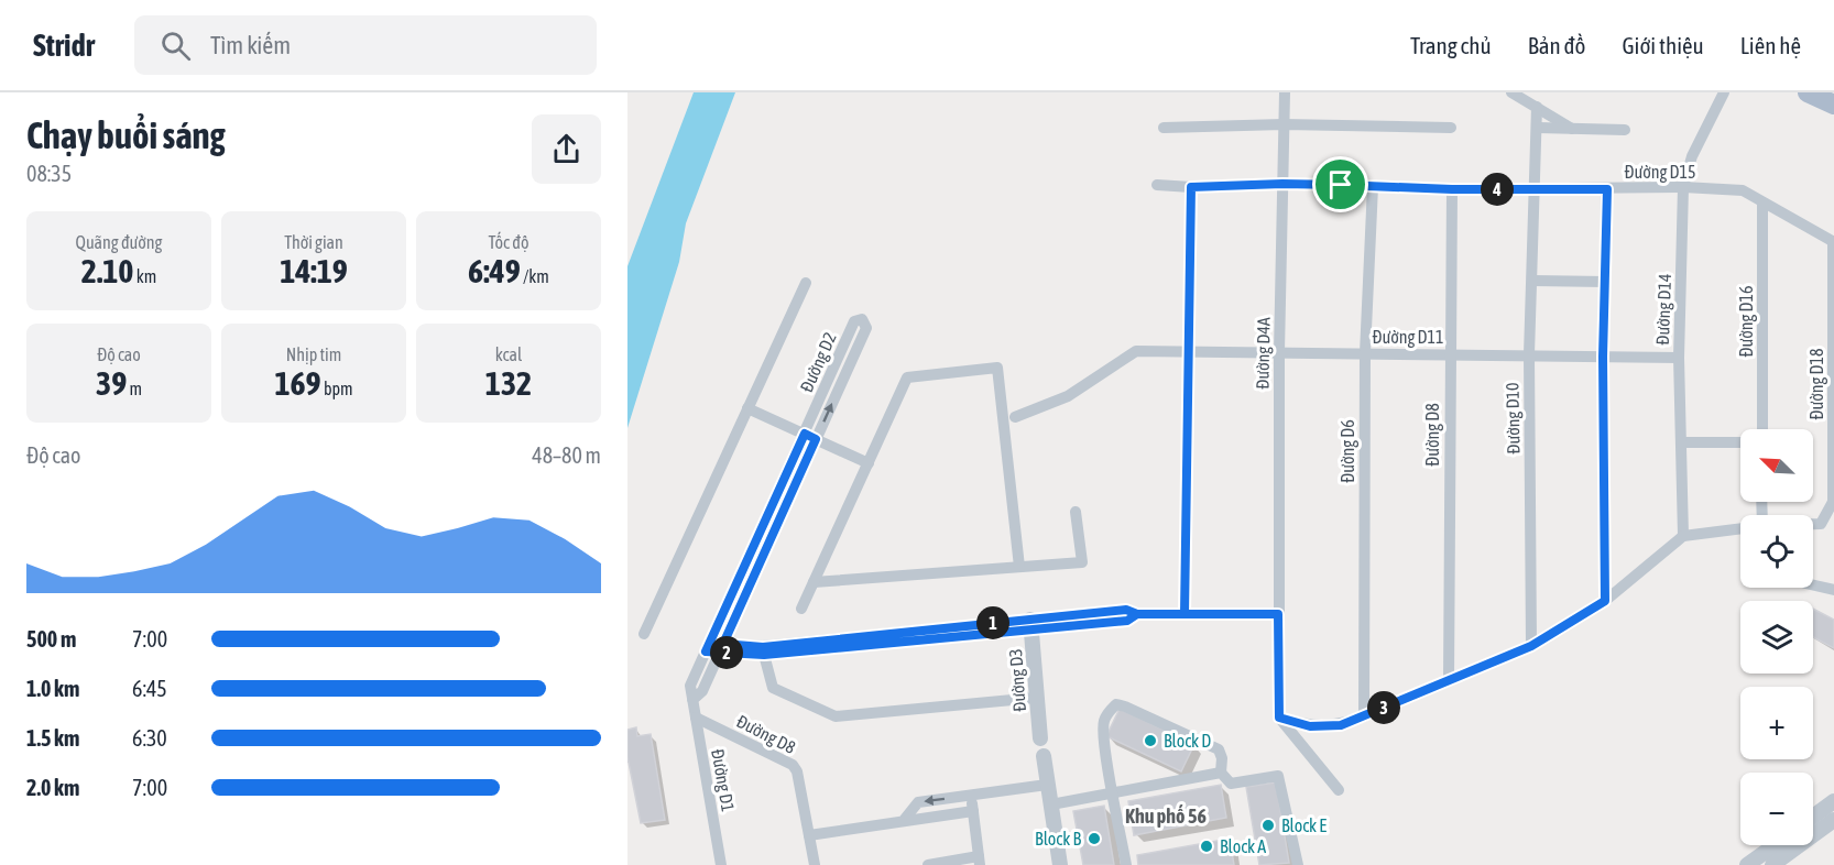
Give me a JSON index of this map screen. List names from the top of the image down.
{
  "streets": {
    "street": [
      "Đường D15",
      "Đường D14",
      "Đường D16",
      "Đường D11",
      "Đường D4A",
      "Đường D2",
      "Đường D18",
      "Đường D10",
      "Đường D8",
      "Đường D6",
      "Đường D3",
      "Đường D1"
    ]
  },
  "crossings": [
    ["Đường D15", "Đường D14"],
    ["Đường D15", "Đường D16"],
    ["Đường D15", "Đường D4A"],
    ["Đường D15", "Đường D18"],
    ["Đường D15", "Đường D10"],
    ["Đường D15", "Đường D8"],
    ["Đường D15", "Đường D6"],
    ["Đường D14", "Đường D11"],
    ["Đường D11", "Đường D4A"],
    ["Đường D11", "Đường D10"],
    ["Đường D11", "Đường D8"],
    ["Đường D11", "Đường D6"],
    ["Đường D2", "Đường D1"],
    ["Đường D8", "Đường D1"]
  ],
  "districts": ["Khu phố 56"],
  "places": [
    "Block D",
    "Block E",
    "Block B",
    "Block A"
  ],
  "north": "top left",
  "page": {
    "header": "Stridr",
    "search": "Tìm kiếm",
    "nav": [
      "Trang chủ",
      "Bản đồ",
      "Giới thiệu",
      "Liên hệ"
    ],
    "heading": ["Chạy buổi sáng", "08:35"],
    "pins": [
      "4",
      "1",
      "2",
      "3"
    ],
    "stats": [
      ["Quãng đường", "2.10 km"],
      ["Thời gian", "14:19"],
      ["Tốc độ", "6:49 /km"],
      ["Độ cao", "39 m"],
      ["Nhịp tim", "169 bpm"],
      ["kcal", "132"]
    ],
    "chart": ["Độ cao", "48–80 m"],
    "map_buttons": ["+", "−"],
    "list": [
      {
        "name": "500 m",
        "note": "7:00"
      },
      {
        "name": "1.0 km",
        "note": "6:45"
      },
      {
        "name": "1.5 km",
        "note": "6:30"
      },
      {
        "name": "2.0 km",
        "note": "7:00"
      }
    ]
  }
}
